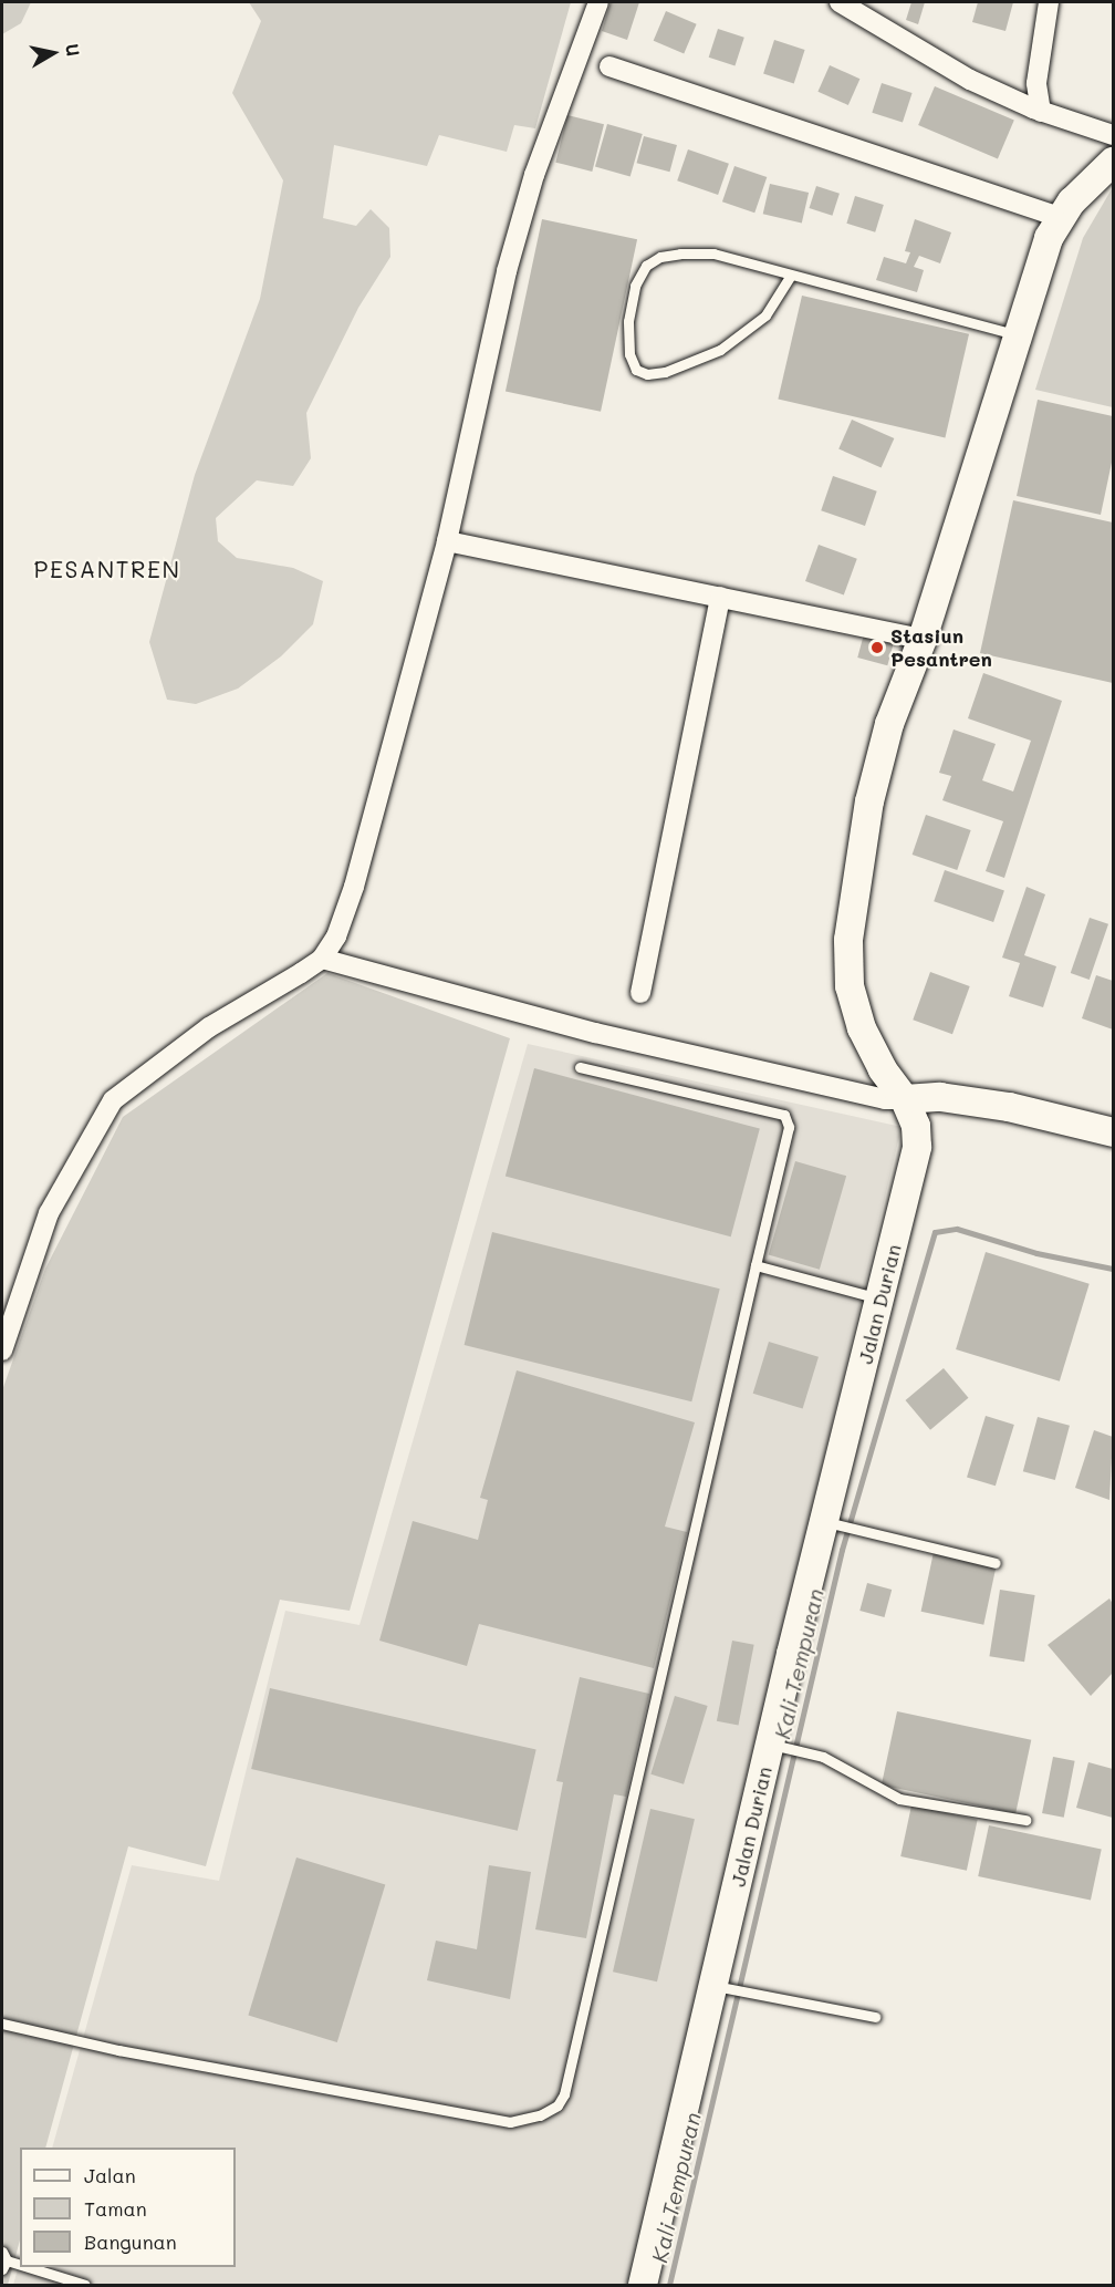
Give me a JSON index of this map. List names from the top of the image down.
{
  "streets": {
    "main road": ["Jalan Durian"]
  },
  "districts": ["PESANTREN"],
  "water": ["Kali Tempuran"],
  "places": ["Stasiun Pesantren"],
  "legend": ["Jalan", "Taman", "Bangunan"],
  "north": "right"
}
